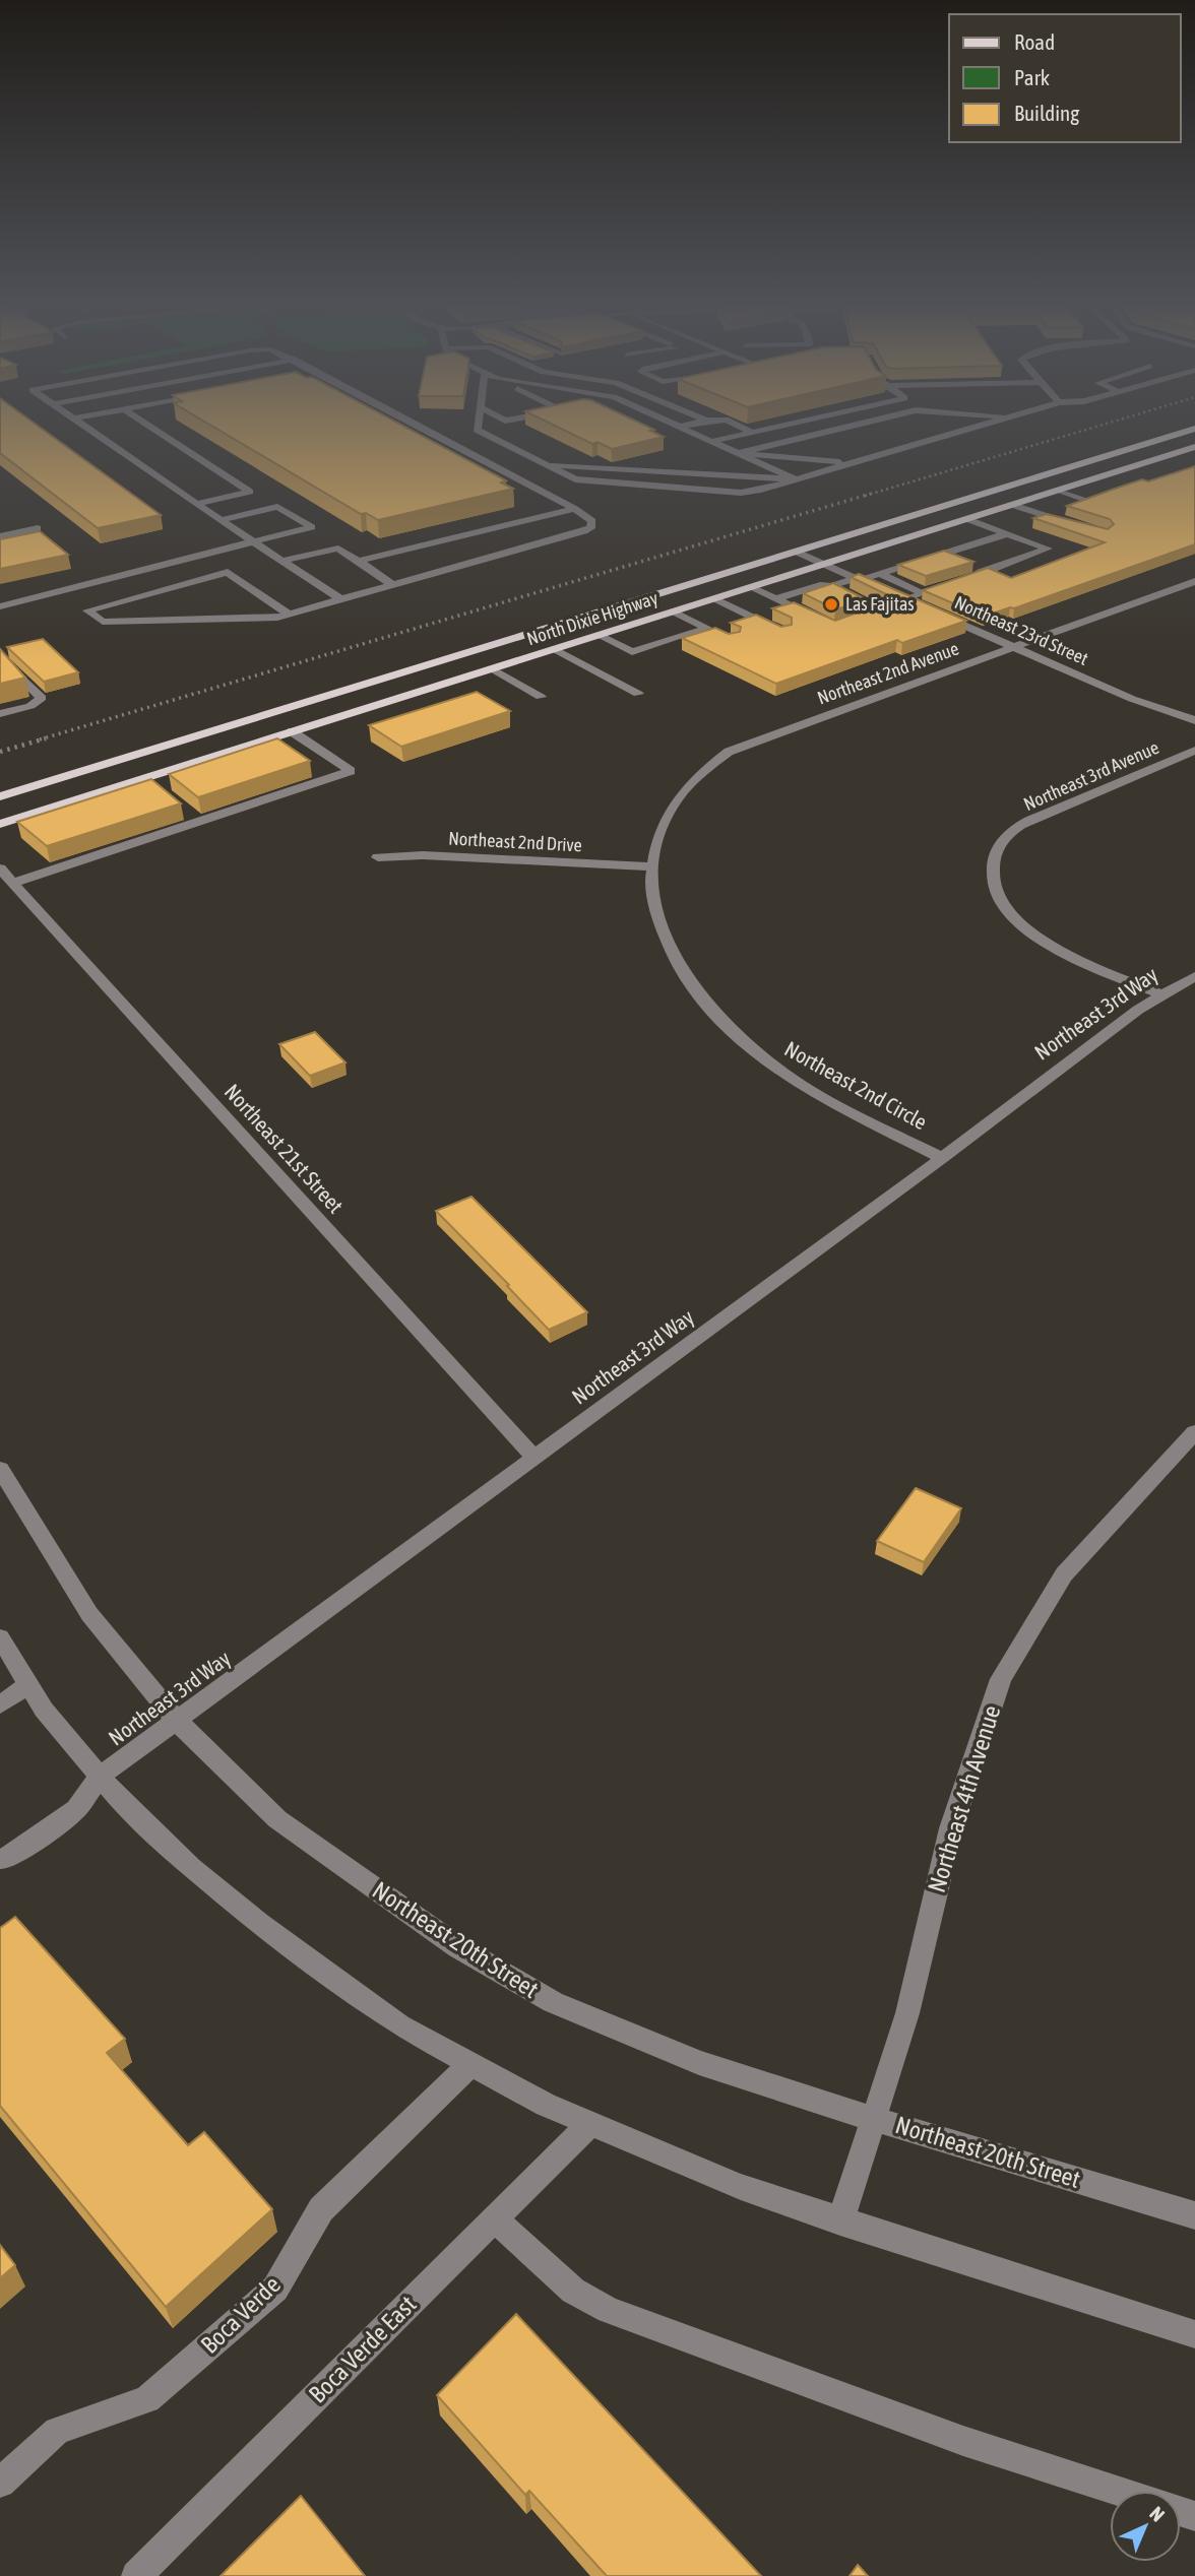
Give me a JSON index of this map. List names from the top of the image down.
{
  "streets": {
    "main road": ["North Dixie Highway"],
    "street": [
      "Northeast 23rd Street",
      "Northeast 2nd Avenue",
      "Northeast 3rd Avenue",
      "Northeast 2nd Drive",
      "Northeast 3rd Way",
      "Northeast 2nd Circle",
      "Northeast 21st Street",
      "Northeast 4th Avenue",
      "Northeast 20th Street",
      "Boca Verde",
      "Boca Verde East"
    ]
  },
  "crossings": [
    ["Northeast 23rd Street", "Northeast 2nd Avenue"],
    ["Northeast 2nd Avenue", "Northeast 2nd Drive"],
    ["Northeast 2nd Avenue", "Northeast 2nd Circle"],
    ["Northeast 3rd Avenue", "Northeast 3rd Way"],
    ["Northeast 2nd Drive", "Northeast 2nd Circle"],
    ["Northeast 3rd Way", "Northeast 2nd Circle"],
    ["Northeast 3rd Way", "Northeast 21st Street"],
    ["Northeast 3rd Way", "Northeast 20th Street"],
    ["Northeast 4th Avenue", "Northeast 20th Street"]
  ],
  "places": ["Las Fajitas"],
  "legend": ["Road", "Park", "Building"],
  "north": "top right"
}
